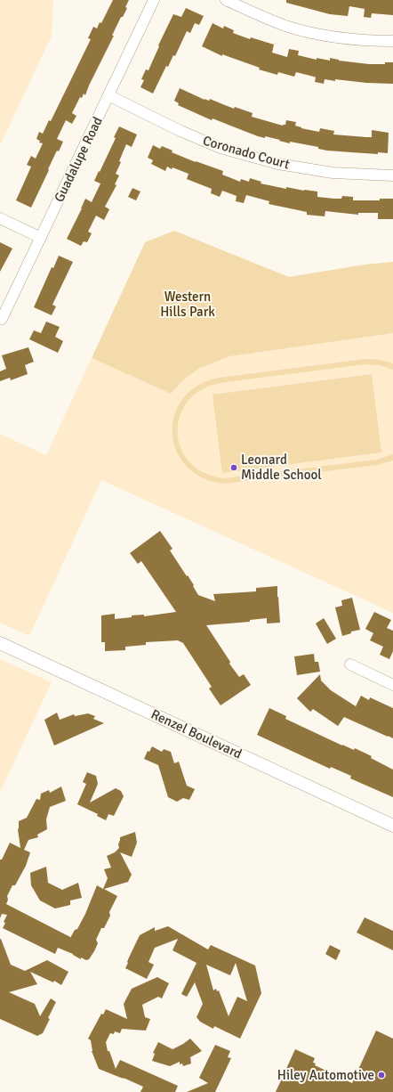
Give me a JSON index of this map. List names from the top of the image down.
{
  "streets": {
    "street": ["Coronado Court", "Guadalupe Road", "Renzel Boulevard"]
  },
  "crossings": [
    ["Coronado Court", "Guadalupe Road"]
  ],
  "parks": ["Western Hills Park"],
  "places": ["Leonard Middle School", "Hiley Automotive"]
}
